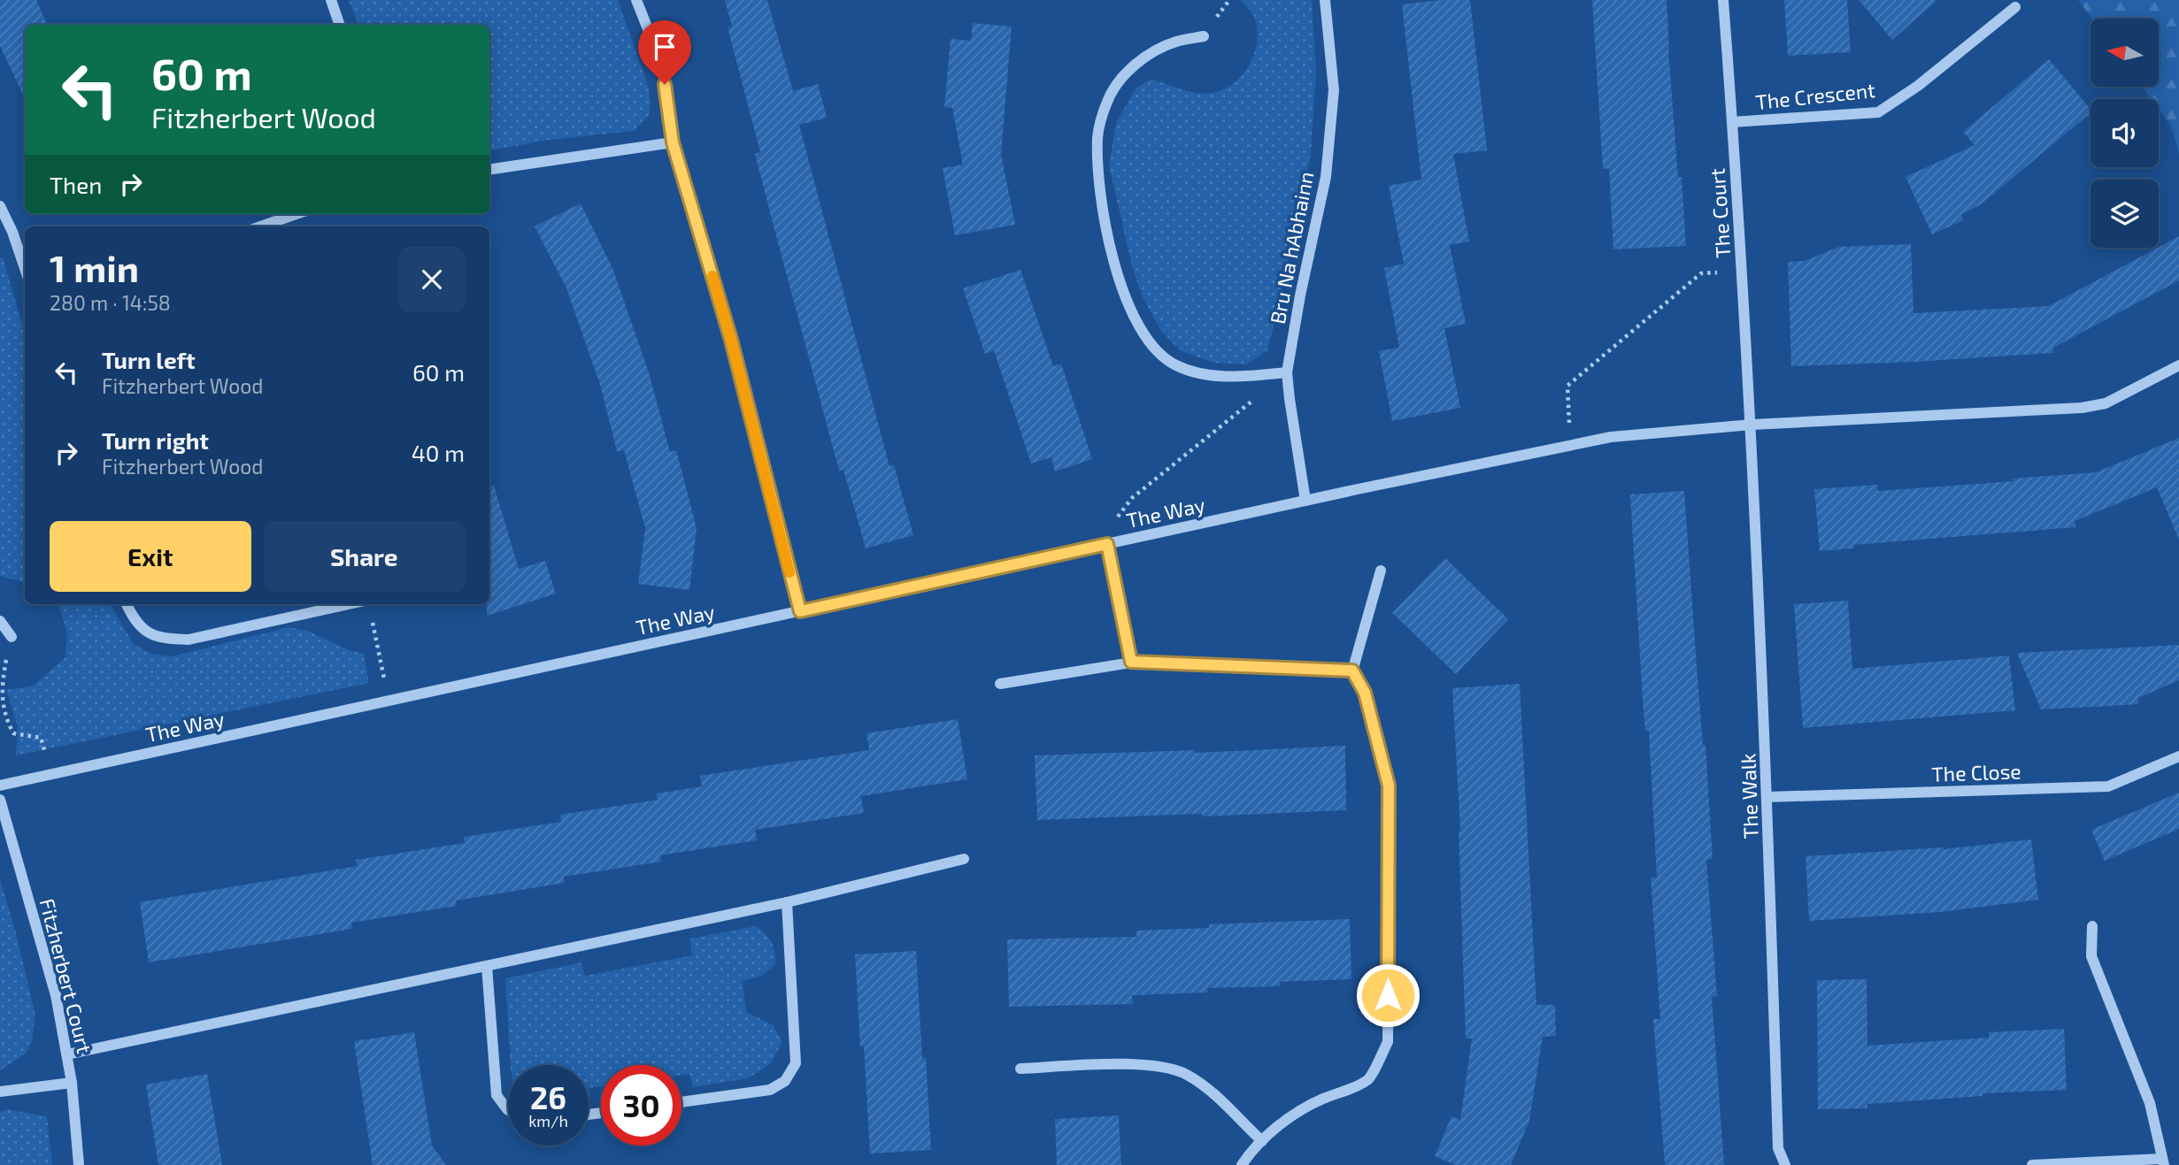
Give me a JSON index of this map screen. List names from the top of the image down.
{
  "streets": {
    "street": [
      "The Crescent",
      "The Court",
      "Bru Na hAbhainn",
      "The Way",
      "The Close",
      "The Walk",
      "Fitzherbert Court"
    ]
  },
  "crossings": [
    ["The Crescent", "The Court"],
    ["The Court", "The Way"],
    ["The Court", "The Walk"],
    ["Bru Na hAbhainn", "The Way"],
    ["The Way", "The Walk"],
    ["The Close", "The Walk"]
  ],
  "north": "left",
  "page": {
    "turn": ["60 m", "Fitzherbert Wood"],
    "then": "Then",
    "heading": ["1 min", "280 m · 14:58"],
    "list": [
      {
        "name": "Turn left",
        "note": "Fitzherbert Wood",
        "value": "60 m"
      },
      {
        "name": "Turn right",
        "note": "Fitzherbert Wood",
        "value": "40 m"
      }
    ],
    "buttons": ["Exit", "Share"],
    "speed": "26 km/h",
    "limit": "30"
  }
}
